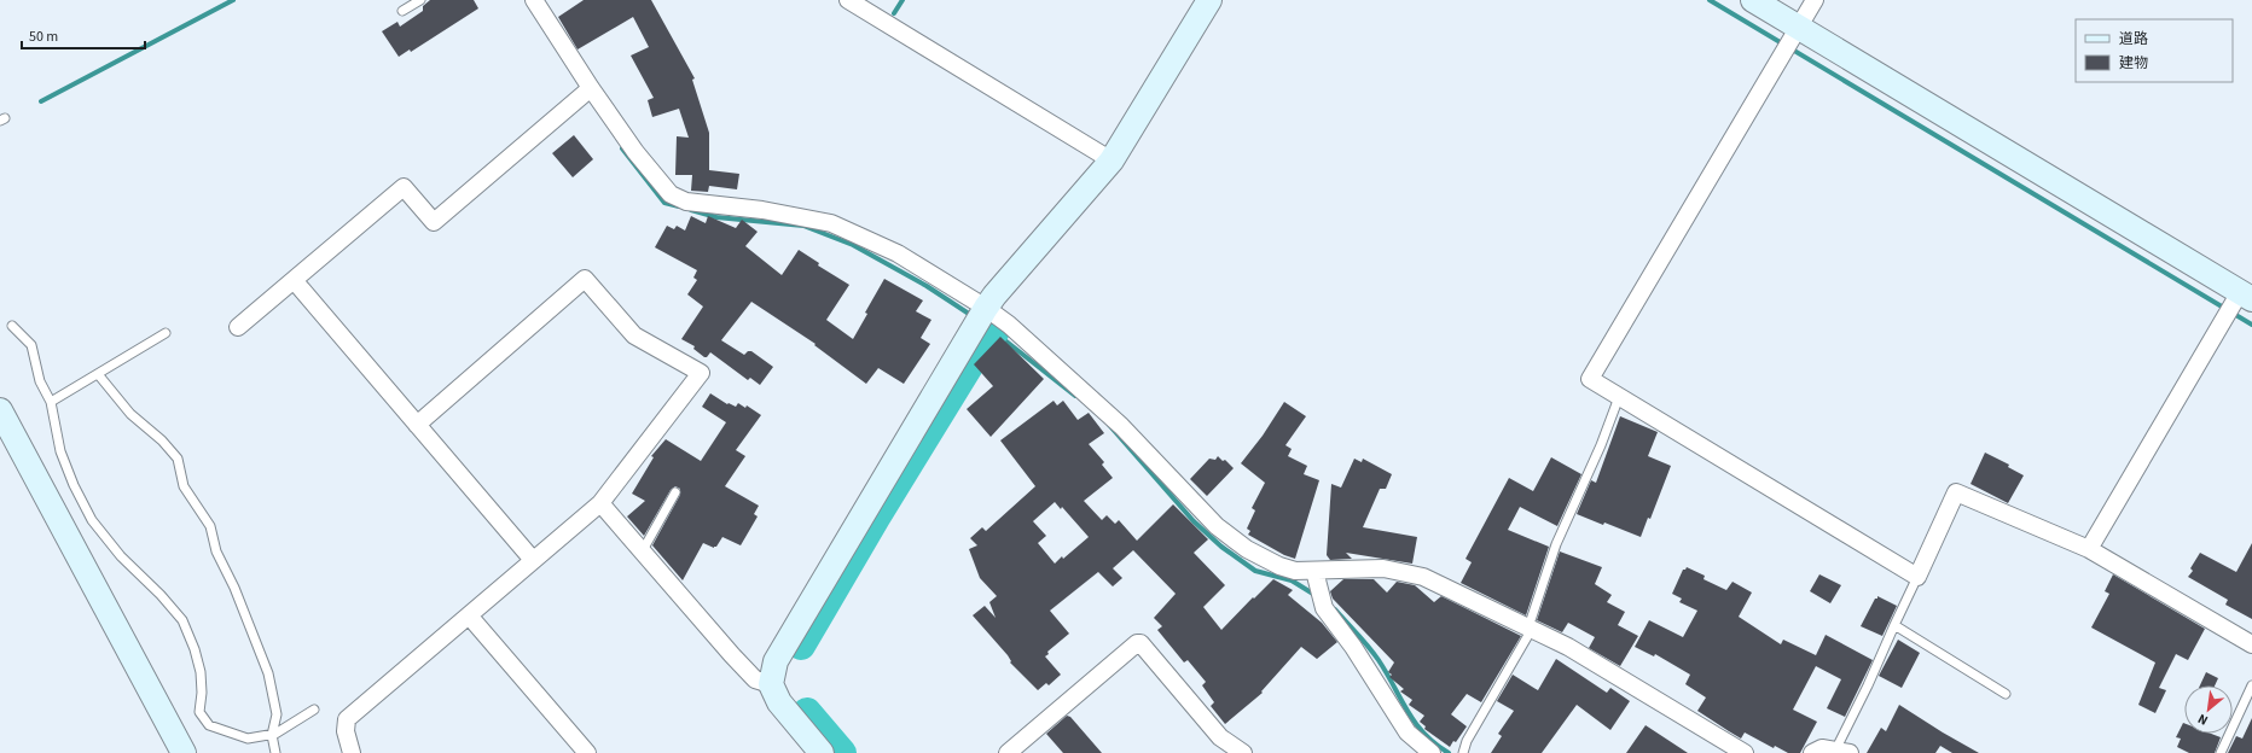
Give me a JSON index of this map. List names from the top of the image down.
{
  "legend": ["道路", "建物"],
  "scale_bar": "50 m",
  "north": "bottom left"
}
